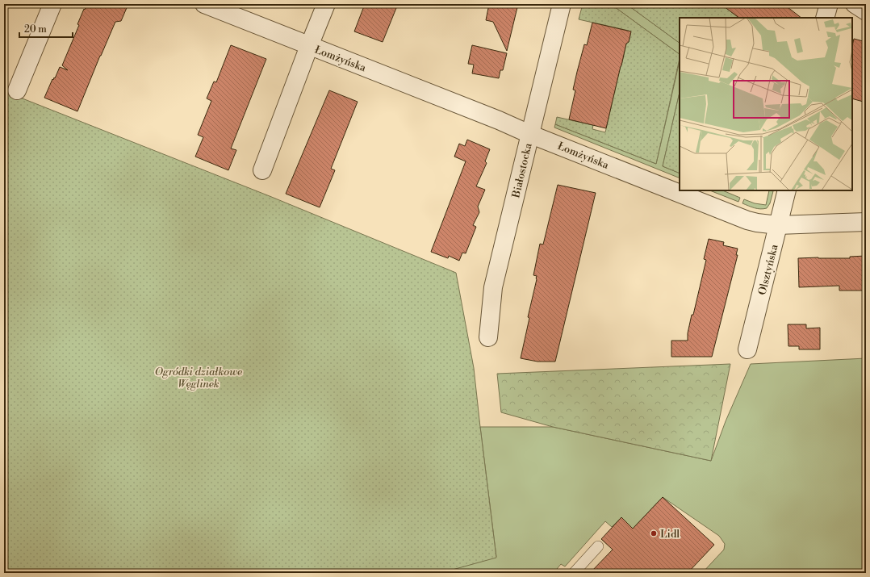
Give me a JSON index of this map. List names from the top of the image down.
{
  "streets": {
    "street": ["Łomżyńska", "Białostocka", "Olsztyńska"]
  },
  "crossings": [
    ["Łomżyńska", "Białostocka"],
    ["Łomżyńska", "Olsztyńska"]
  ],
  "parks": ["Ogródki działkowe Węglinek"],
  "places": ["Lidl"],
  "scale_bar": "20 m"
}
